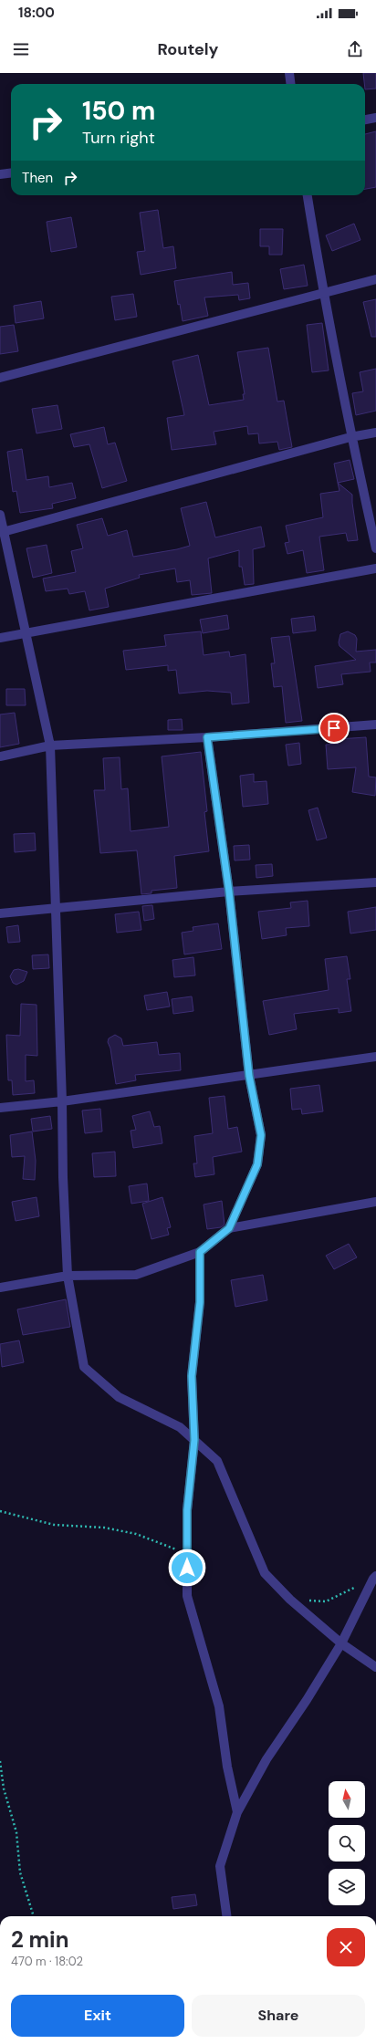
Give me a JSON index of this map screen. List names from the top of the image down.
{
  "north": "top",
  "page": {
    "status": "18:00",
    "header": "Routely",
    "turn": ["150 m", "Turn right"],
    "then": "Then",
    "heading": ["2 min", "470 m · 18:02"],
    "buttons": ["Exit", "Share"]
  }
}
